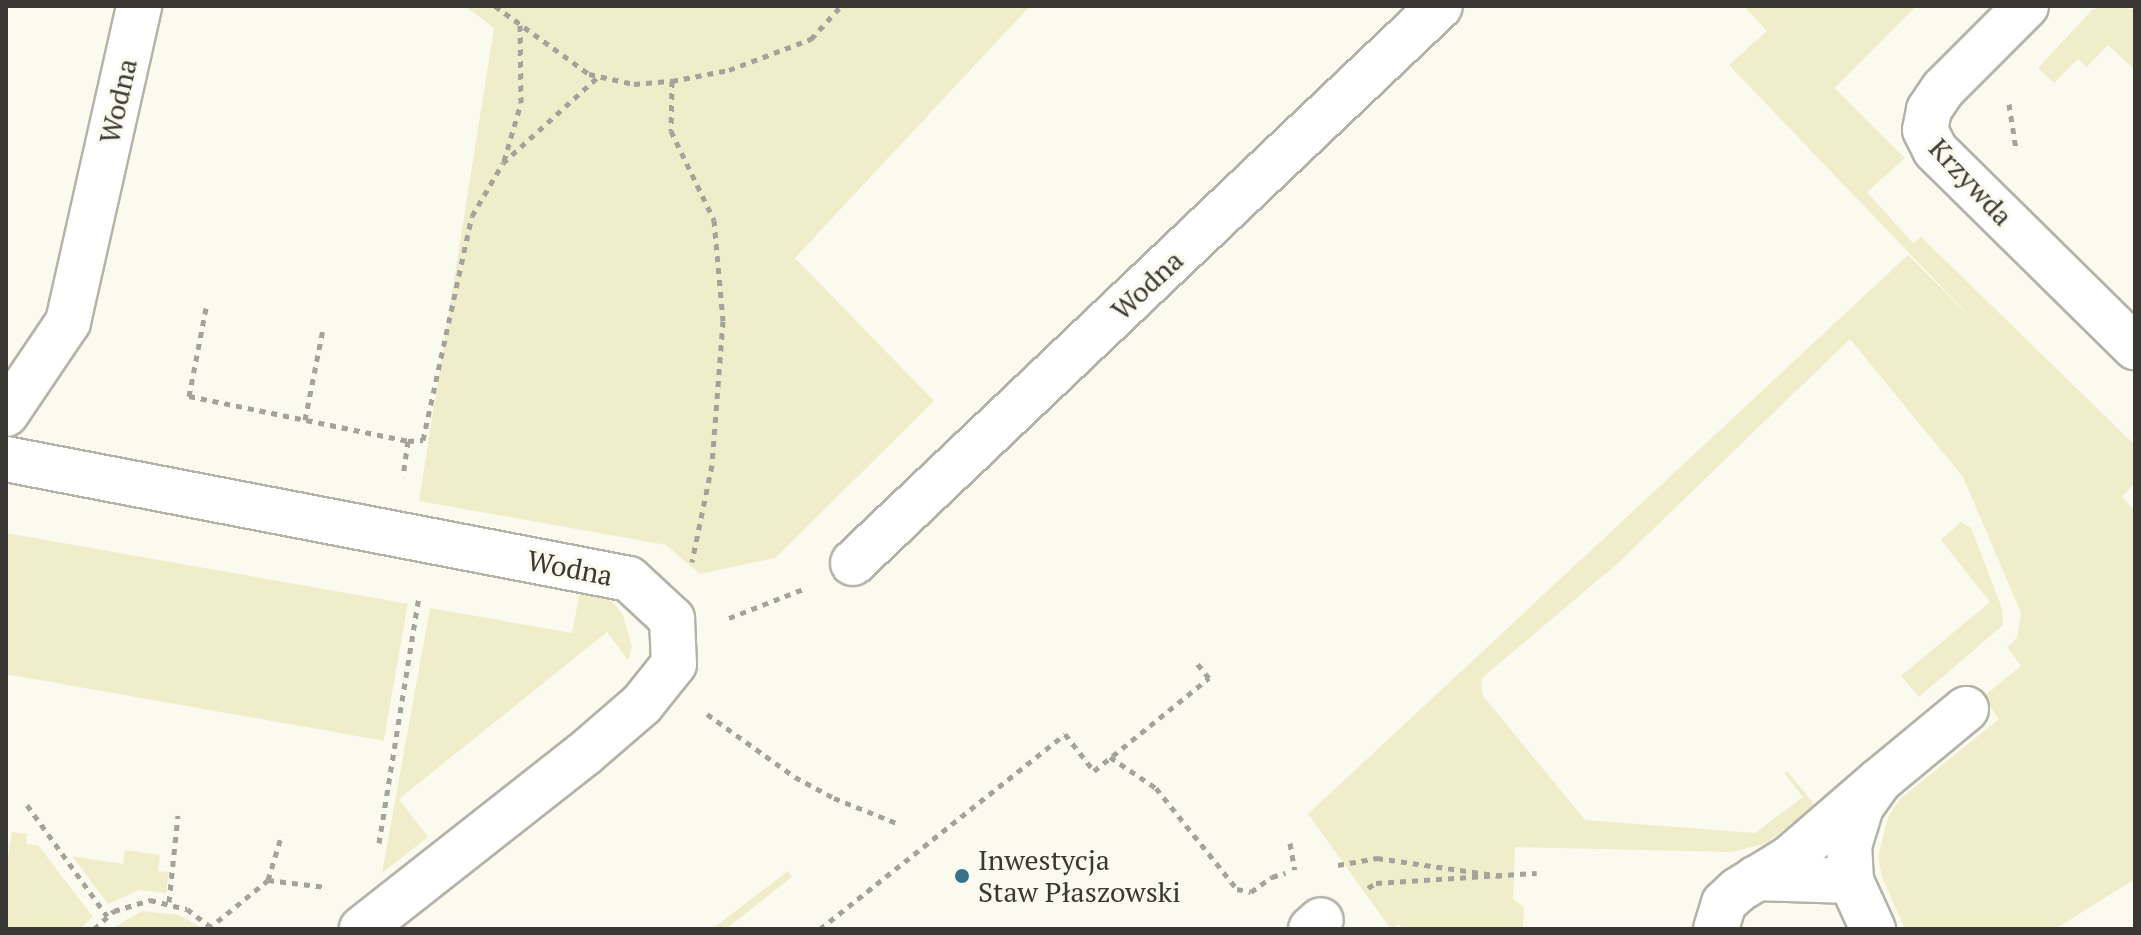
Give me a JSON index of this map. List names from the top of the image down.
{
  "streets": {
    "street": ["Wodna", "Krzywda"]
  },
  "places": ["Inwestycja Staw Płaszowski"]
}
